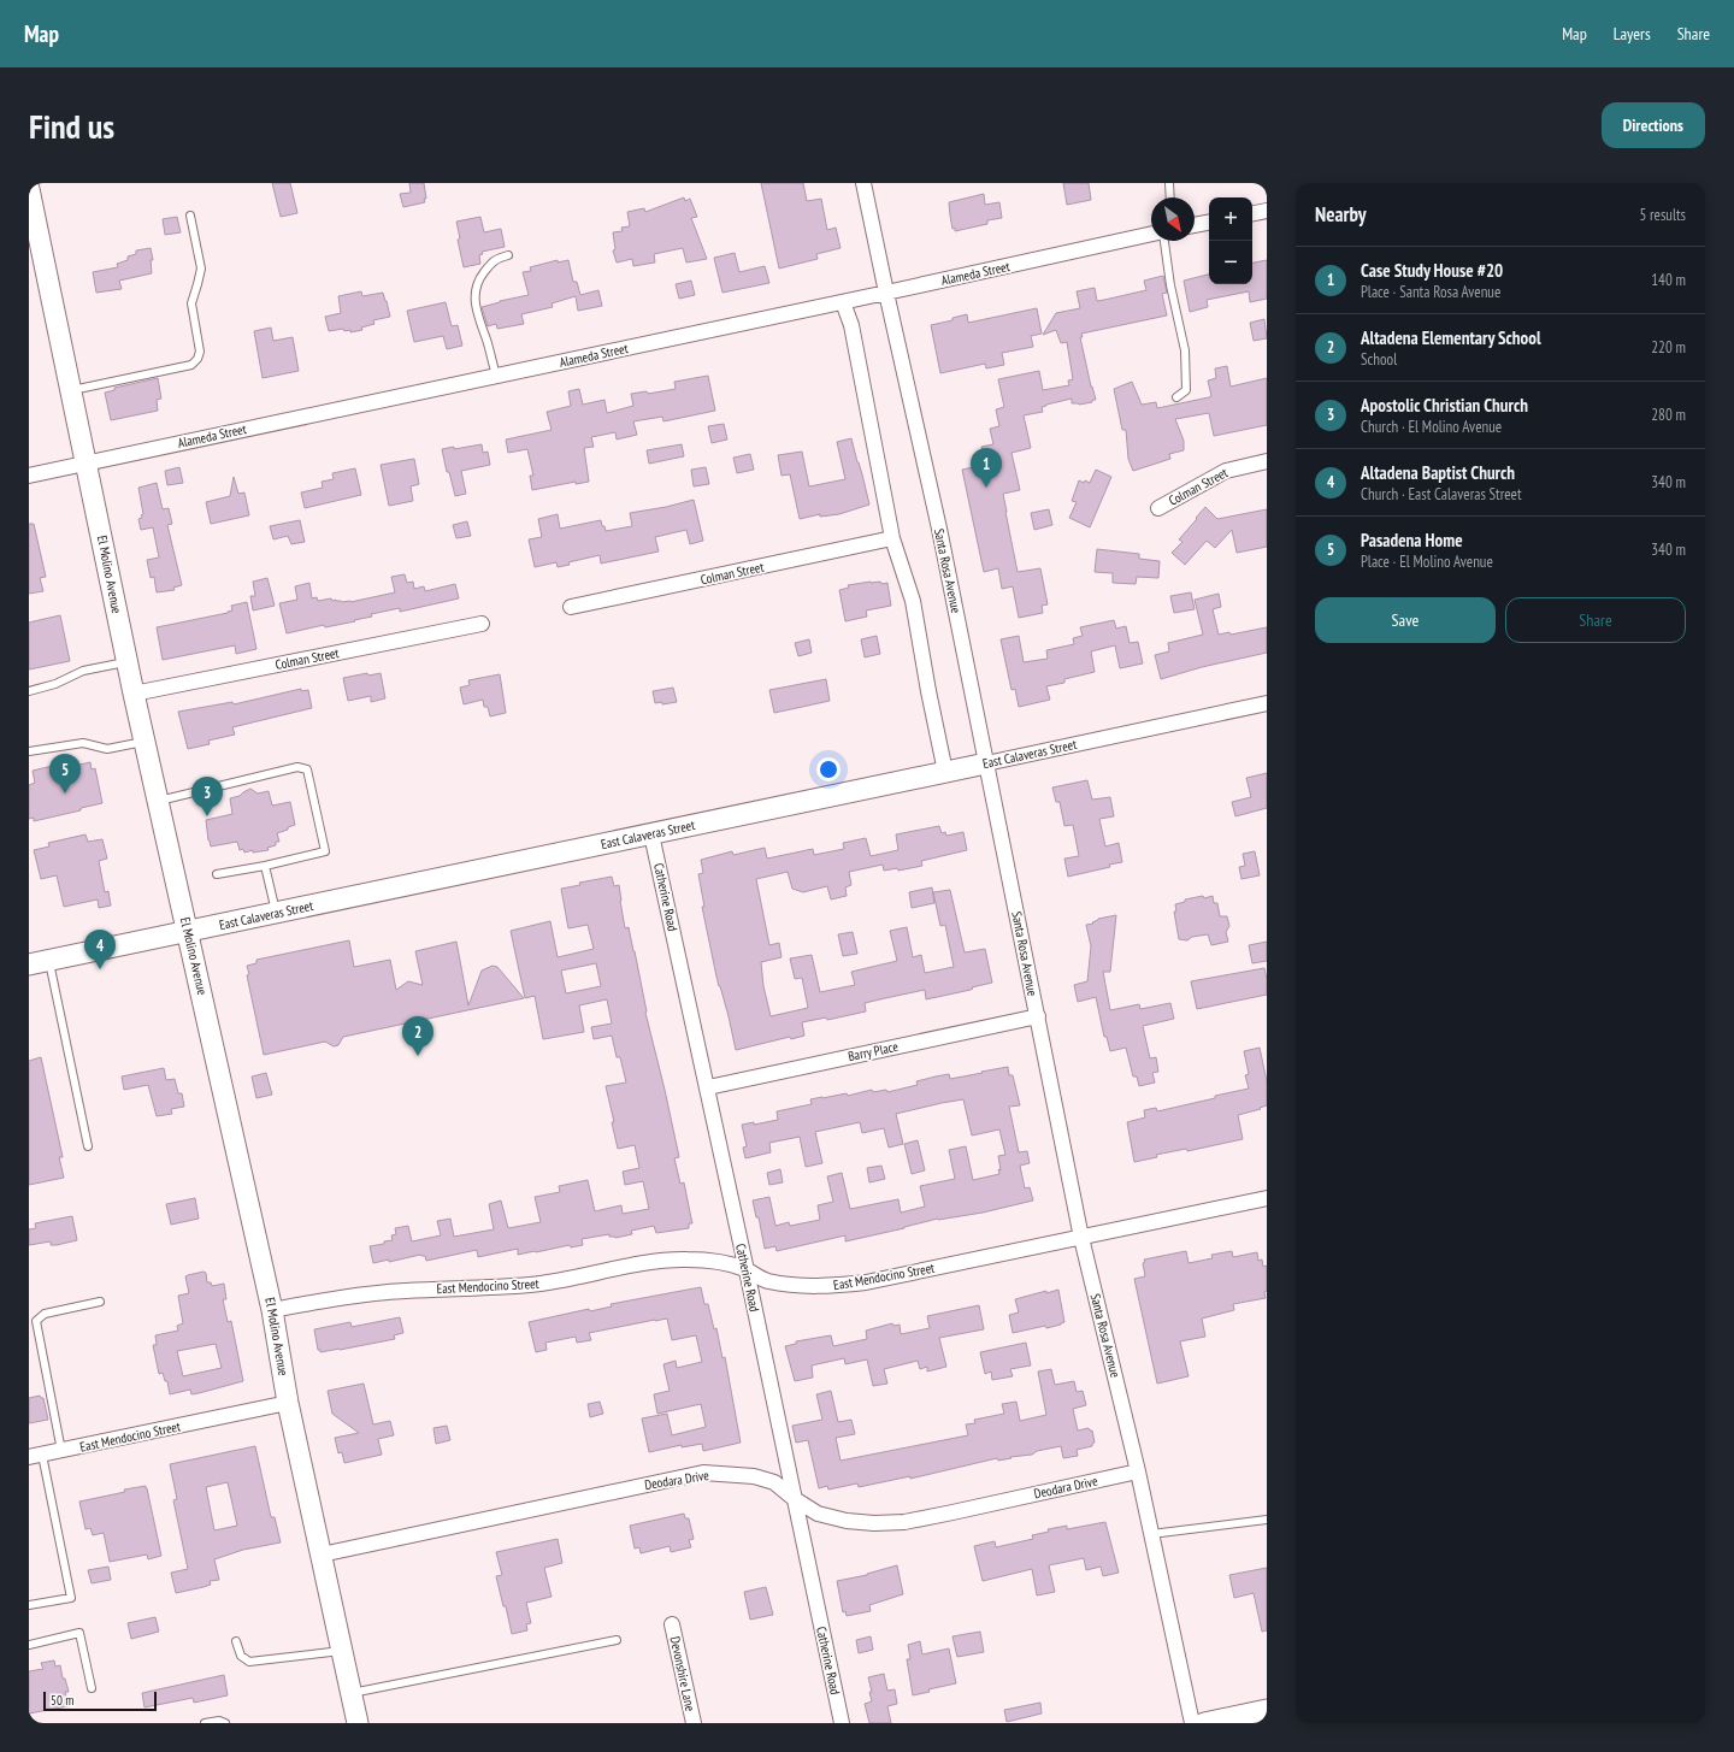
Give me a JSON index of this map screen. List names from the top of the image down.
{
  "streets": {
    "street": [
      "Alameda Street",
      "Colman Street",
      "Santa Rosa Avenue",
      "El Molino Avenue",
      "East Calaveras Street",
      "Catherine Road",
      "Barry Place",
      "East Mendocino Street",
      "Deodara Drive",
      "Devonshire Lane"
    ]
  },
  "crossings": [
    ["Alameda Street", "Santa Rosa Avenue"],
    ["Alameda Street", "El Molino Avenue"],
    ["Colman Street", "El Molino Avenue"],
    ["Santa Rosa Avenue", "East Calaveras Street"],
    ["Santa Rosa Avenue", "Barry Place"],
    ["Santa Rosa Avenue", "East Mendocino Street"],
    ["Santa Rosa Avenue", "Deodara Drive"],
    ["El Molino Avenue", "East Calaveras Street"],
    ["El Molino Avenue", "East Mendocino Street"],
    ["El Molino Avenue", "Deodara Drive"],
    ["East Calaveras Street", "Catherine Road"],
    ["Catherine Road", "Barry Place"],
    ["Catherine Road", "East Mendocino Street"],
    ["Catherine Road", "Deodara Drive"]
  ],
  "scale_bar": "50 m",
  "north": "bottom right",
  "page": {
    "header": "Map",
    "nav": ["Map", "Layers", "Share"],
    "buttons": [
      "Directions",
      ["Save", "Share"]
    ],
    "title": "Find us",
    "heading": ["Nearby", "5 results"],
    "map_buttons": ["+", "−"],
    "list": [
      {
        "mark": "1",
        "name": "Case Study House #20",
        "note": "Place · Santa Rosa Avenue",
        "value": "140 m"
      },
      {
        "mark": "2",
        "name": "Altadena Elementary School",
        "note": "School",
        "value": "220 m"
      },
      {
        "mark": "3",
        "name": "Apostolic Christian Church",
        "note": "Church · El Molino Avenue",
        "value": "280 m"
      },
      {
        "mark": "4",
        "name": "Altadena Baptist Church",
        "note": "Church · East Calaveras Street",
        "value": "340 m"
      },
      {
        "mark": "5",
        "name": "Pasadena Home",
        "note": "Place · El Molino Avenue",
        "value": "340 m"
      }
    ],
    "pins": [
      "1",
      "5",
      "3",
      "4",
      "2"
    ],
    "scale": "50 m"
  }
}
